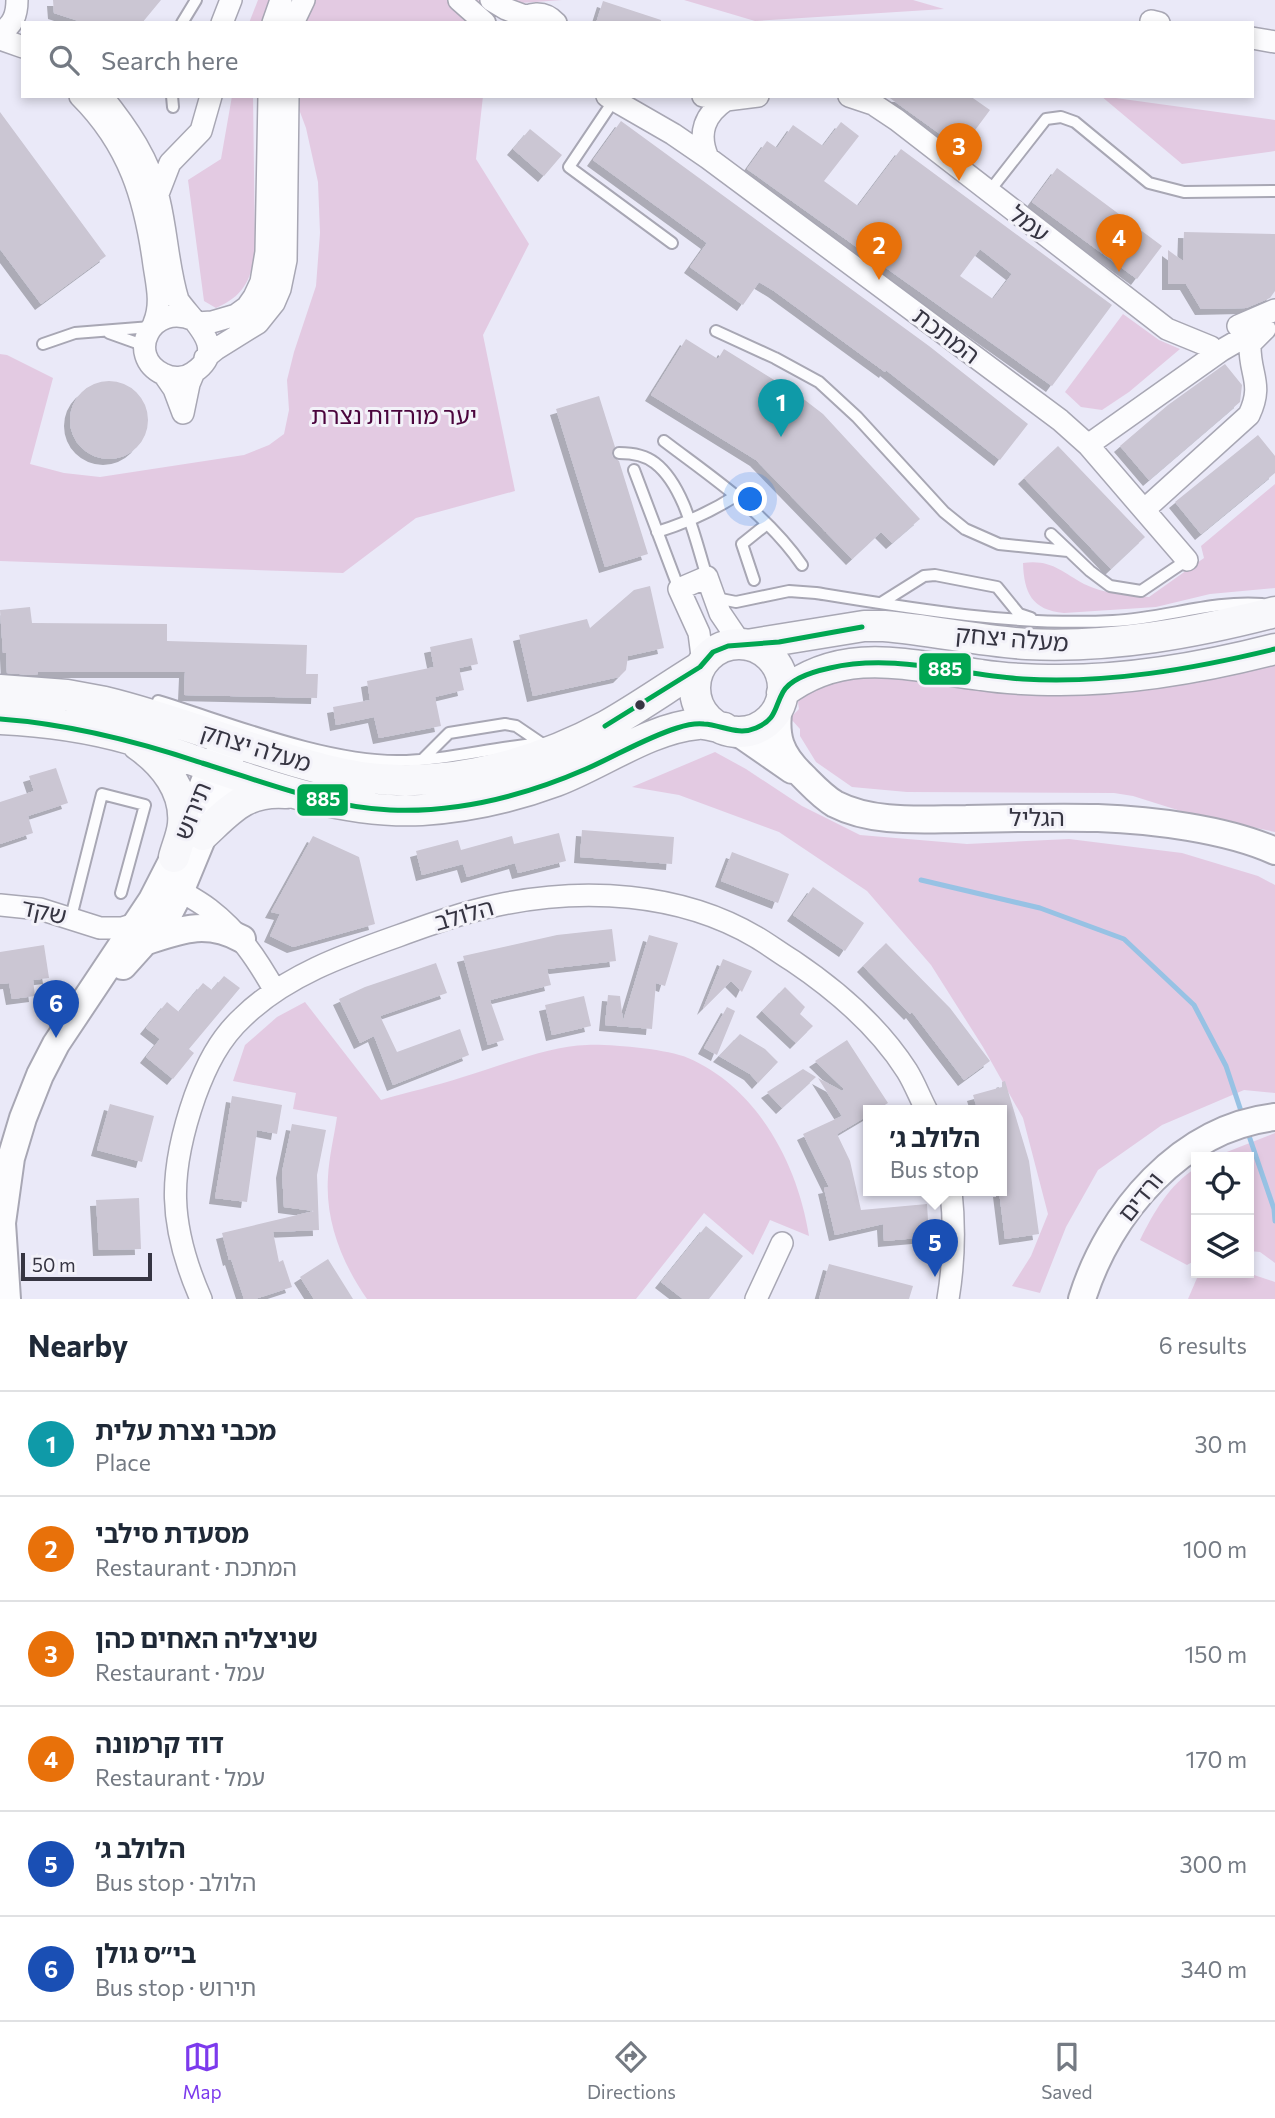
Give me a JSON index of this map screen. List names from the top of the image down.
{
  "streets": {
    "main road": ["מעלה יצחק"],
    "street": [
      "עמל",
      "המתכת",
      "תירוש",
      "הגליל",
      "שקד",
      "הלולב",
      "ורדים"
    ]
  },
  "crossings": [
    ["מעלה יצחק", "תירוש"],
    ["מעלה יצחק", "הגליל"],
    ["תירוש", "שקד"]
  ],
  "parks": ["יער מורדות נצרת"],
  "lines": ["transit line 885"],
  "scale_bar": "50 m",
  "page": {
    "search": "Search here",
    "pins": [
      "3",
      "4",
      "2",
      "1",
      "6",
      "5"
    ],
    "popup": ["הלולב ג׳", "Bus stop"],
    "scale": "50 m",
    "heading": ["Nearby", "6 results"],
    "list": [
      {
        "mark": "1",
        "name": "מכבי נצרת עלית",
        "note": "Place",
        "value": "30 m"
      },
      {
        "mark": "2",
        "name": "מסעדת סילבי",
        "note": "Restaurant · המתכת",
        "value": "100 m"
      },
      {
        "mark": "3",
        "name": "שניצליה האחים כהן",
        "note": "Restaurant · עמל",
        "value": "150 m"
      },
      {
        "mark": "4",
        "name": "דוד קרמונה",
        "note": "Restaurant · עמל",
        "value": "170 m"
      },
      {
        "mark": "5",
        "name": "הלולב ג׳",
        "note": "Bus stop · הלולב",
        "value": "300 m"
      },
      {
        "mark": "6",
        "name": "בי״ס גולן",
        "note": "Bus stop · תירוש",
        "value": "340 m"
      }
    ],
    "nav": ["Map", "Directions", "Saved"]
  }
}
